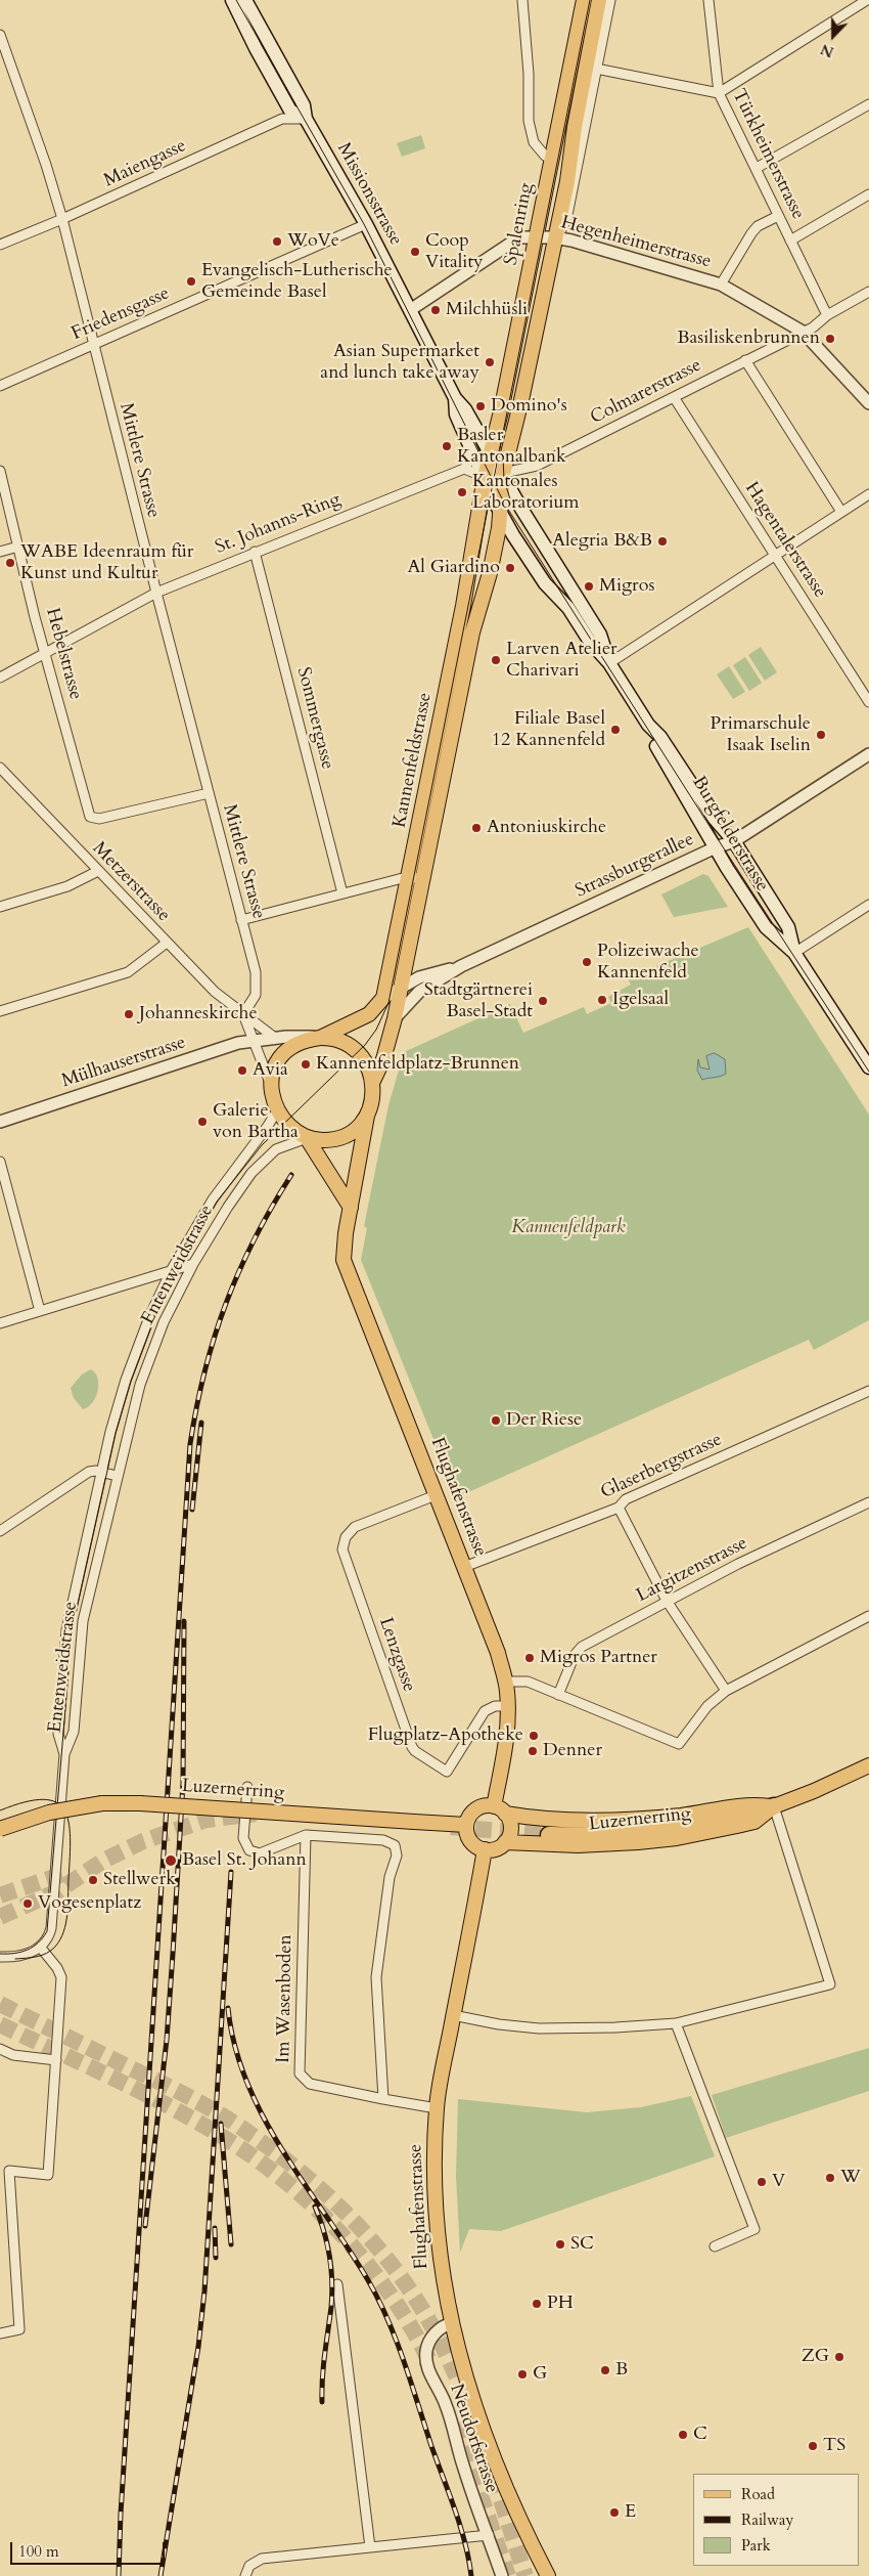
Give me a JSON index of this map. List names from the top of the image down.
{
  "streets": {
    "main road": [
      "Missionsstrasse",
      "Spalenring",
      "Kannenfeldstrasse",
      "Burgfelderstrasse",
      "Flughafenstrasse",
      "Luzernerring"
    ],
    "street": [
      "Türkheimerstrasse",
      "Maiengasse",
      "Hegenheimerstrasse",
      "Friedensgasse",
      "Colmarerstrasse",
      "Mittlere Strasse",
      "St. Johanns-Ring",
      "Hagentalerstrasse",
      "Hebelstrasse",
      "Sommergasse",
      "Strassburgerallee",
      "Metzerstrasse",
      "Mülhauserstrasse",
      "Entenweidstrasse",
      "Glaserbergstrasse",
      "Largitzenstrasse",
      "Lenzgasse",
      "Im Wasenboden",
      "Neudorfstrasse"
    ]
  },
  "crossings": [
    ["Türkheimerstrasse", "Hegenheimerstrasse"],
    ["Türkheimerstrasse", "Colmarerstrasse"],
    ["Maiengasse", "Missionsstrasse"],
    ["Maiengasse", "Mittlere Strasse"],
    ["Missionsstrasse", "Spalenring"],
    ["Missionsstrasse", "Hegenheimerstrasse"],
    ["Missionsstrasse", "Friedensgasse"],
    ["Missionsstrasse", "Colmarerstrasse"],
    ["Missionsstrasse", "Kannenfeldstrasse"],
    ["Missionsstrasse", "Burgfelderstrasse"],
    ["Spalenring", "Hegenheimerstrasse"],
    ["Spalenring", "Colmarerstrasse"],
    ["Spalenring", "Kannenfeldstrasse"],
    ["Spalenring", "Burgfelderstrasse"],
    ["Hegenheimerstrasse", "Colmarerstrasse"],
    ["Friedensgasse", "Mittlere Strasse"],
    ["Colmarerstrasse", "Hagentalerstrasse"],
    ["Colmarerstrasse", "Kannenfeldstrasse"],
    ["Colmarerstrasse", "Burgfelderstrasse"],
    ["Mittlere Strasse", "St. Johanns-Ring"],
    ["Mittlere Strasse", "Hebelstrasse"],
    ["Mittlere Strasse", "Metzerstrasse"],
    ["St. Johanns-Ring", "Hebelstrasse"],
    ["St. Johanns-Ring", "Sommergasse"],
    ["Kannenfeldstrasse", "Burgfelderstrasse"],
    ["Kannenfeldstrasse", "Strassburgerallee"],
    ["Kannenfeldstrasse", "Mülhauserstrasse"],
    ["Kannenfeldstrasse", "Entenweidstrasse"],
    ["Kannenfeldstrasse", "Flughafenstrasse"],
    ["Burgfelderstrasse", "Strassburgerallee"],
    ["Metzerstrasse", "Mülhauserstrasse"],
    ["Mülhauserstrasse", "Entenweidstrasse"],
    ["Mülhauserstrasse", "Flughafenstrasse"],
    ["Entenweidstrasse", "Flughafenstrasse"],
    ["Glaserbergstrasse", "Flughafenstrasse"],
    ["Flughafenstrasse", "Lenzgasse"],
    ["Flughafenstrasse", "Luzernerring"],
    ["Flughafenstrasse", "Im Wasenboden"],
    ["Flughafenstrasse", "Neudorfstrasse"]
  ],
  "parks": ["Kannenfeldpark"],
  "places": [
    "WoVe",
    "Coop Vitality",
    "Evangelisch-Lutherische Gemeinde Basel",
    "Milchhüsli",
    "Basiliskenbrunnen",
    "Asian Supermarket and lunch take away",
    "Domino's",
    "Basler Kantonalbank",
    "Kantonales Laboratorium",
    "Alegria B&B",
    "WABE Ideenraum für Kunst und Kultur",
    "Al Giardino",
    "Migros",
    "Larven Atelier Charivari",
    "Filiale Basel 12 Kannenfeld",
    "Primarschule Isaak Iselin",
    "Antoniuskirche",
    "Polizeiwache Kannenfeld",
    "Igelsaal",
    "Stadtgärtnerei Basel-Stadt",
    "Johanneskirche",
    "Kannenfeldplatz-Brunnen",
    "Avia",
    "Galerie von Bartha",
    "Der Riese",
    "Migros Partner",
    "Flugplatz-Apotheke",
    "Denner",
    "Basel St. Johann",
    "Stellwerk",
    "Vogesenplatz",
    "W",
    "V",
    "SC",
    "PH",
    "ZG",
    "B",
    "G",
    "C",
    "TS",
    "E"
  ],
  "legend": ["Road", "Railway", "Park"],
  "scale_bar": "100 m",
  "north": "bottom"
}
